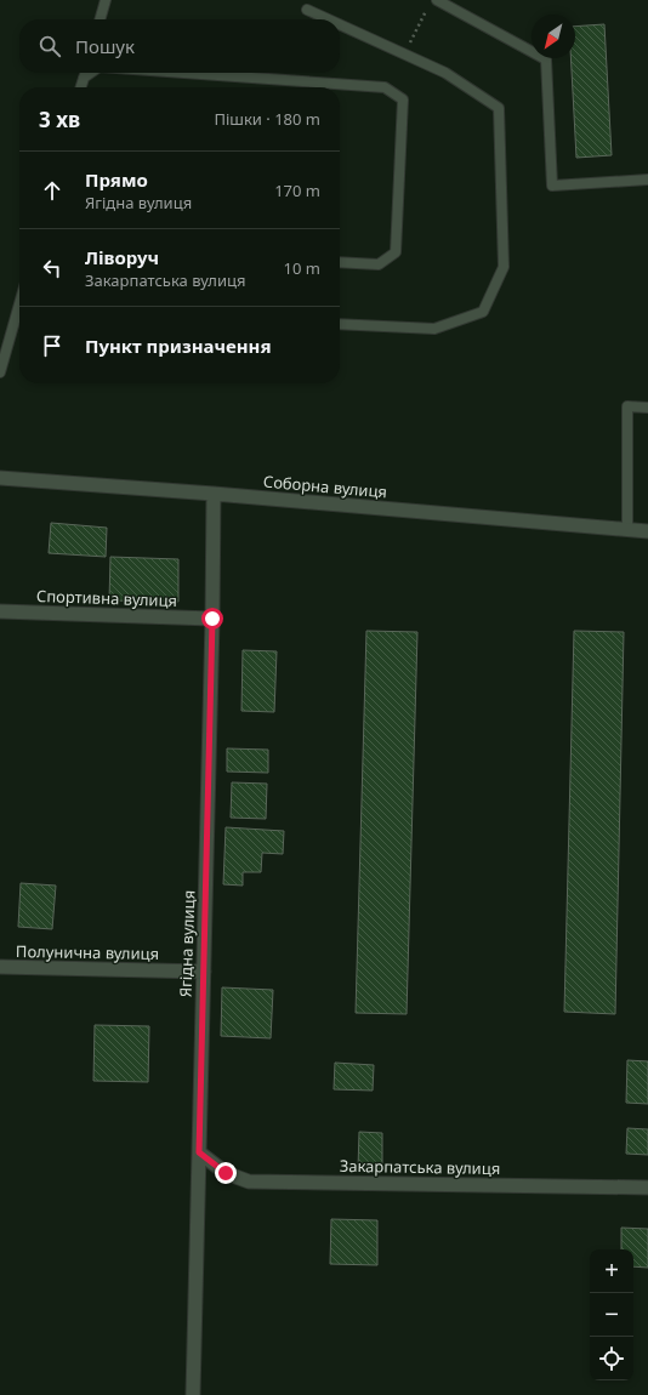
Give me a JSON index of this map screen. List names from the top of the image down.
{
  "streets": {
    "street": [
      "Соборна вулиця",
      "Спортивна вулиця",
      "Ягідна вулиця",
      "Полунична вулиця",
      "Закарпатська вулиця"
    ]
  },
  "crossings": [
    ["Соборна вулиця", "Ягідна вулиця"],
    ["Спортивна вулиця", "Ягідна вулиця"],
    ["Ягідна вулиця", "Полунична вулиця"],
    ["Ягідна вулиця", "Закарпатська вулиця"]
  ],
  "north": "bottom left",
  "page": {
    "search": "Пошук",
    "heading": ["3 хв", "Пішки · 180 m"],
    "list": [
      ["Прямо", "Ягідна вулиця", "170 m"],
      ["Ліворуч", "Закарпатська вулиця", "10 m"],
      "Пункт призначення"
    ],
    "map_buttons": ["+", "−"]
  }
}
